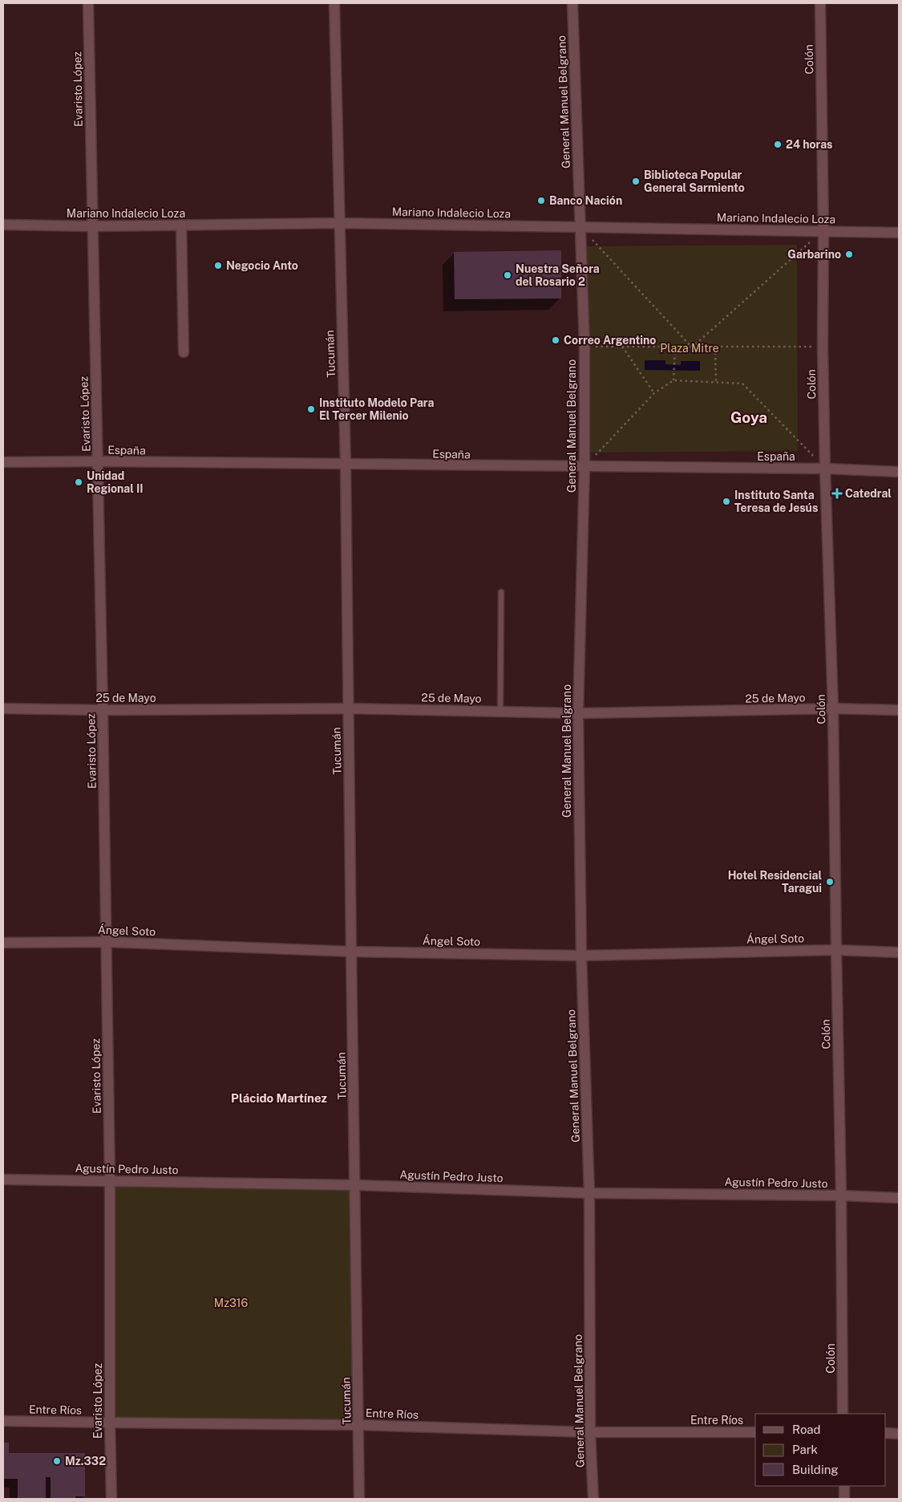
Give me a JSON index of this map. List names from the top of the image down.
{
  "streets": {
    "street": [
      "Colón",
      "Evaristo López",
      "General Manuel Belgrano",
      "Mariano Indalecio Loza",
      "Tucumán",
      "España",
      "25 de Mayo",
      "Ángel Soto",
      "Agustín Pedro Justo",
      "Entre Ríos"
    ]
  },
  "crossings": [
    ["Colón", "Mariano Indalecio Loza"],
    ["Colón", "España"],
    ["Colón", "25 de Mayo"],
    ["Colón", "Ángel Soto"],
    ["Colón", "Agustín Pedro Justo"],
    ["Evaristo López", "Mariano Indalecio Loza"],
    ["Evaristo López", "España"],
    ["Evaristo López", "25 de Mayo"],
    ["Evaristo López", "Ángel Soto"],
    ["Evaristo López", "Agustín Pedro Justo"],
    ["Evaristo López", "Entre Ríos"],
    ["General Manuel Belgrano", "Mariano Indalecio Loza"],
    ["General Manuel Belgrano", "España"],
    ["General Manuel Belgrano", "25 de Mayo"],
    ["General Manuel Belgrano", "Ángel Soto"],
    ["General Manuel Belgrano", "Agustín Pedro Justo"],
    ["General Manuel Belgrano", "Entre Ríos"],
    ["Mariano Indalecio Loza", "Tucumán"],
    ["Tucumán", "España"],
    ["Tucumán", "25 de Mayo"],
    ["Tucumán", "Ángel Soto"],
    ["Tucumán", "Agustín Pedro Justo"],
    ["Tucumán", "Entre Ríos"]
  ],
  "districts": ["Goya", "Plácido Martínez"],
  "parks": ["Plaza Mitre", "Mz316"],
  "places": {
    "other": [
      "24 horas",
      "Biblioteca Popular General Sarmiento",
      "Banco Nación",
      "Garbarino",
      "Negocio Anto",
      "Nuestra Señora del Rosario 2",
      "Correo Argentino",
      "Instituto Modelo Para El Tercer Milenio",
      "Unidad Regional II",
      "Instituto Santa Teresa de Jesús",
      "Hotel Residencial Taragui",
      "Mz.332"
    ],
    "health": ["Catedral"]
  },
  "legend": ["Road", "Park", "Building"]
}
